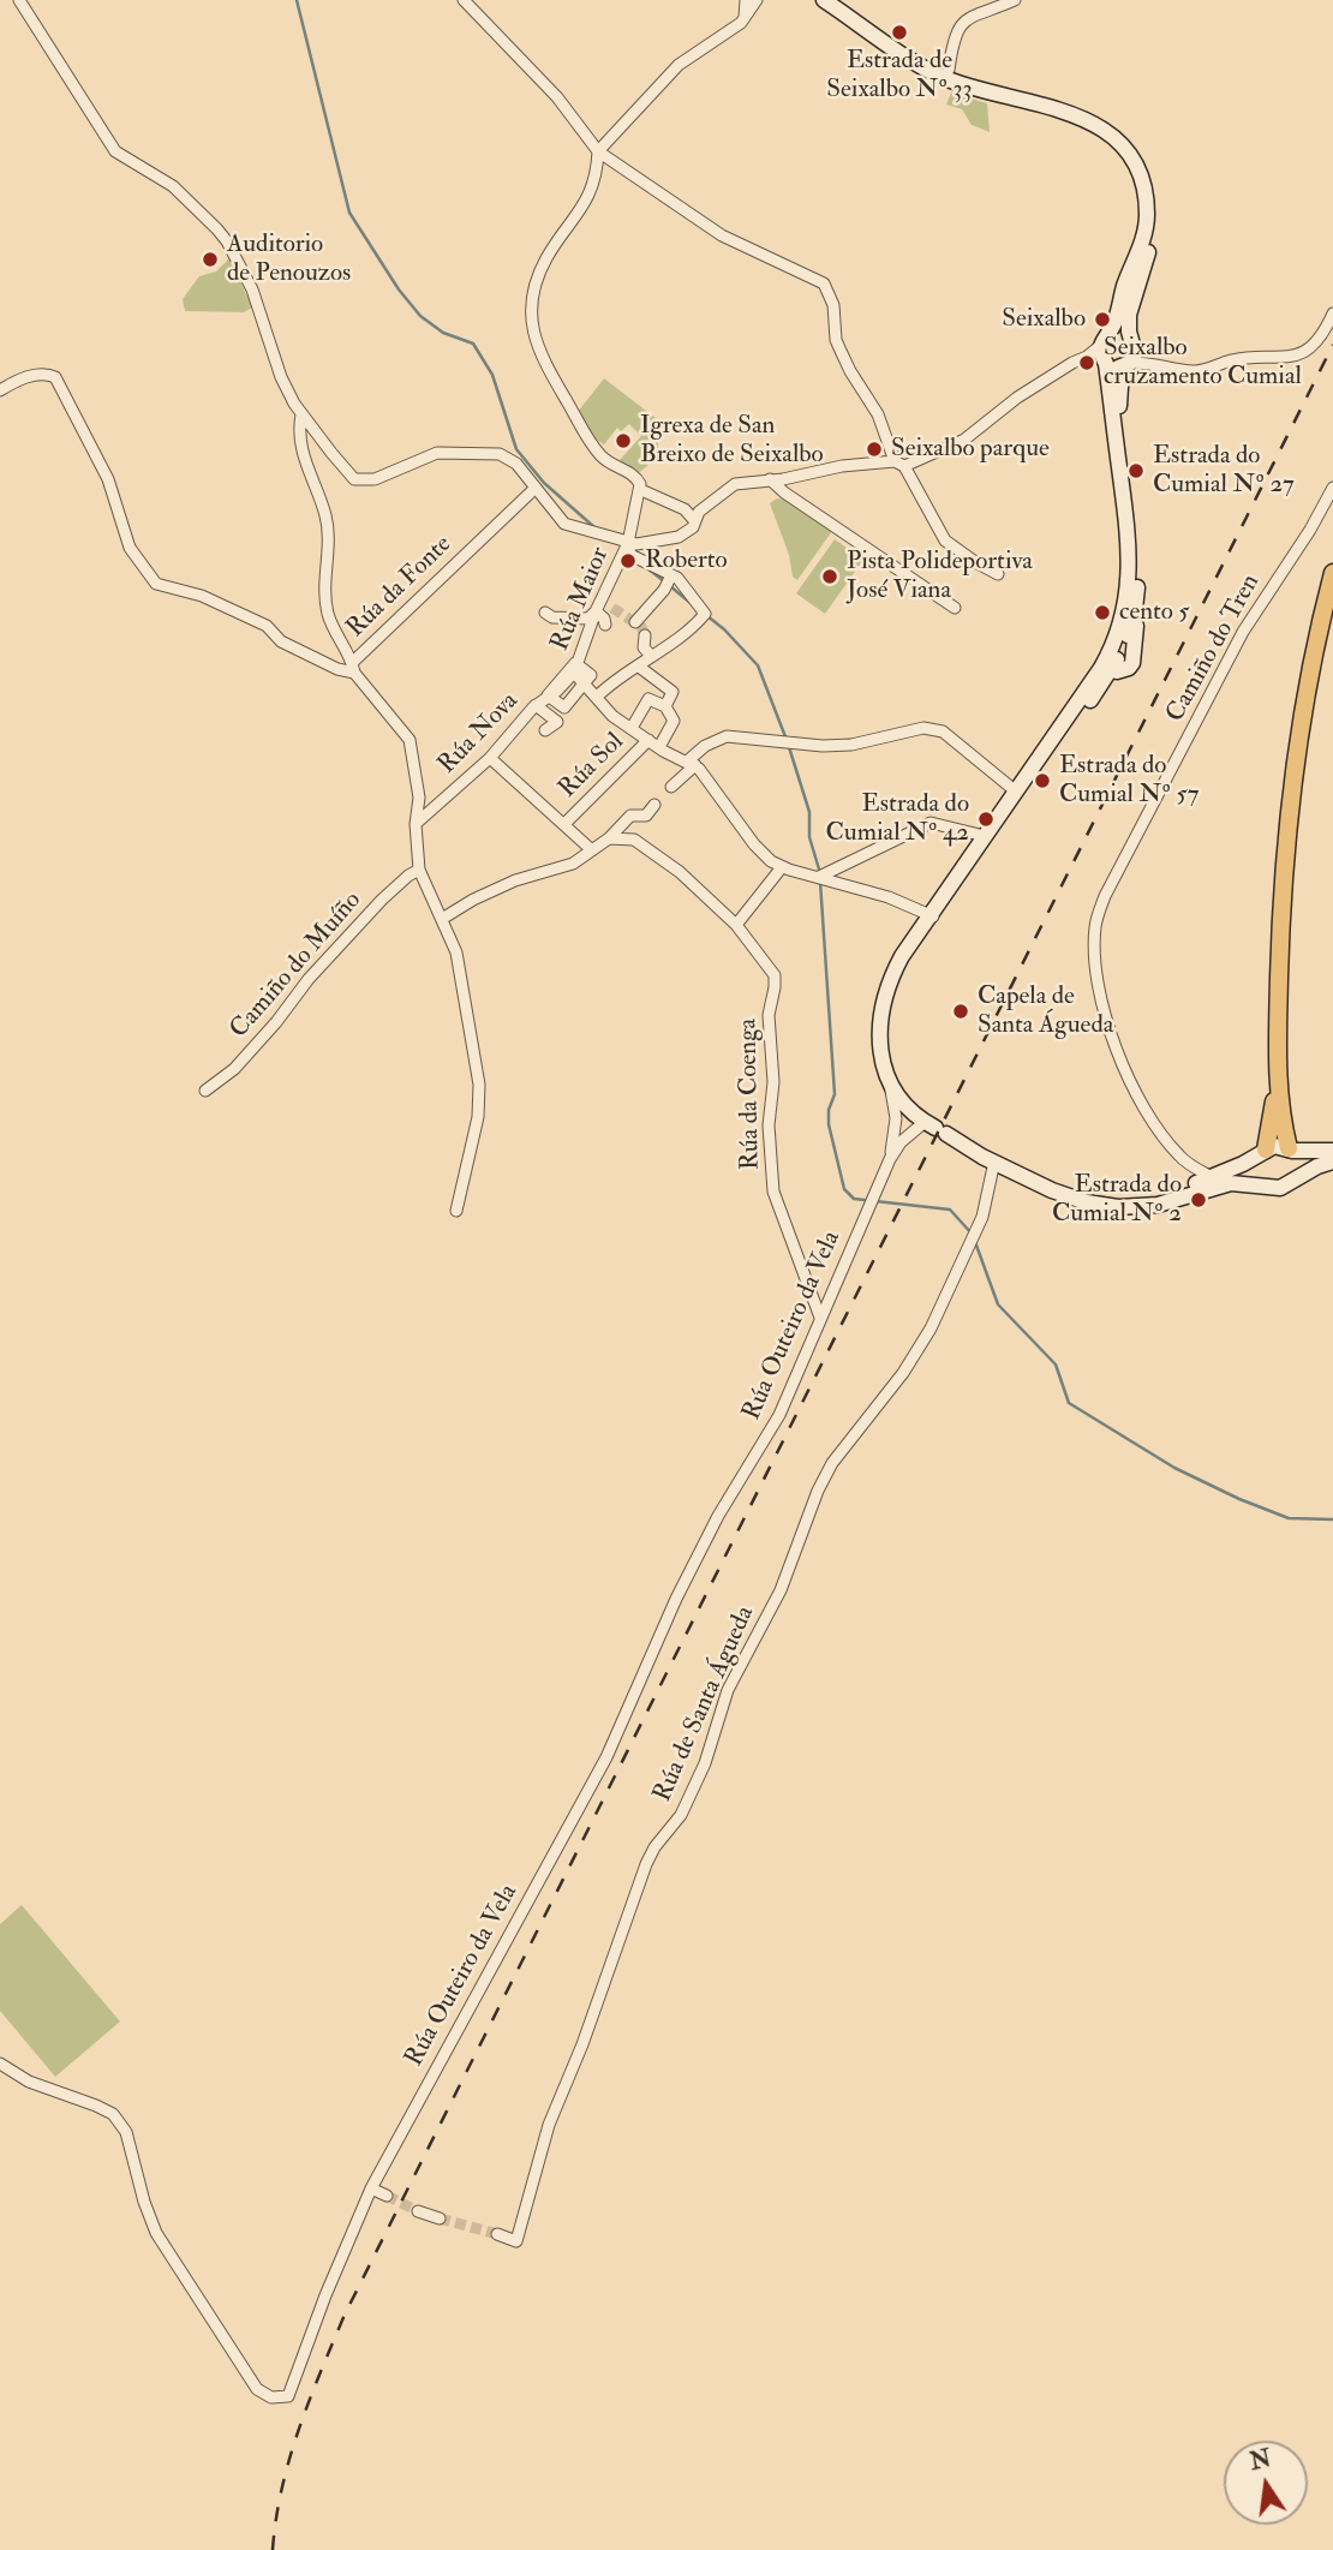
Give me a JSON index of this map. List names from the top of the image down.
{
  "streets": {
    "street": [
      "Rúa da Fonte",
      "Rúa Maior",
      "Camiño do Tren",
      "Rúa Nova",
      "Rúa Sol",
      "Camiño do Muíño",
      "Rúa da Coenga",
      "Rúa Outeiro da Vela",
      "Rúa de Santa Águeda"
    ]
  },
  "crossings": [
    ["Rúa da Fonte", "Rúa Nova"],
    ["Rúa da Fonte", "Camiño do Muíño"],
    ["Rúa Maior", "Rúa Nova"],
    ["Rúa da Coenga", "Rúa Outeiro da Vela"]
  ],
  "places": [
    "Estrada de Seixalbo Nº 33",
    "Auditorio de Penouzos",
    "Seixalbo",
    "Seixalbo cruzamento Cumial",
    "Igrexa de San Breixo de Seixalbo",
    "Seixalbo parque",
    "Estrada do Cumial Nº 27",
    "Roberto",
    "Pista Polideportiva José Viana",
    "cento 5",
    "Estrada do Cumial Nº 57",
    "Estrada do Cumial Nº 42",
    "Capela de Santa Águeda",
    "Estrada do Cumial Nº 2"
  ],
  "north": "top"
}
